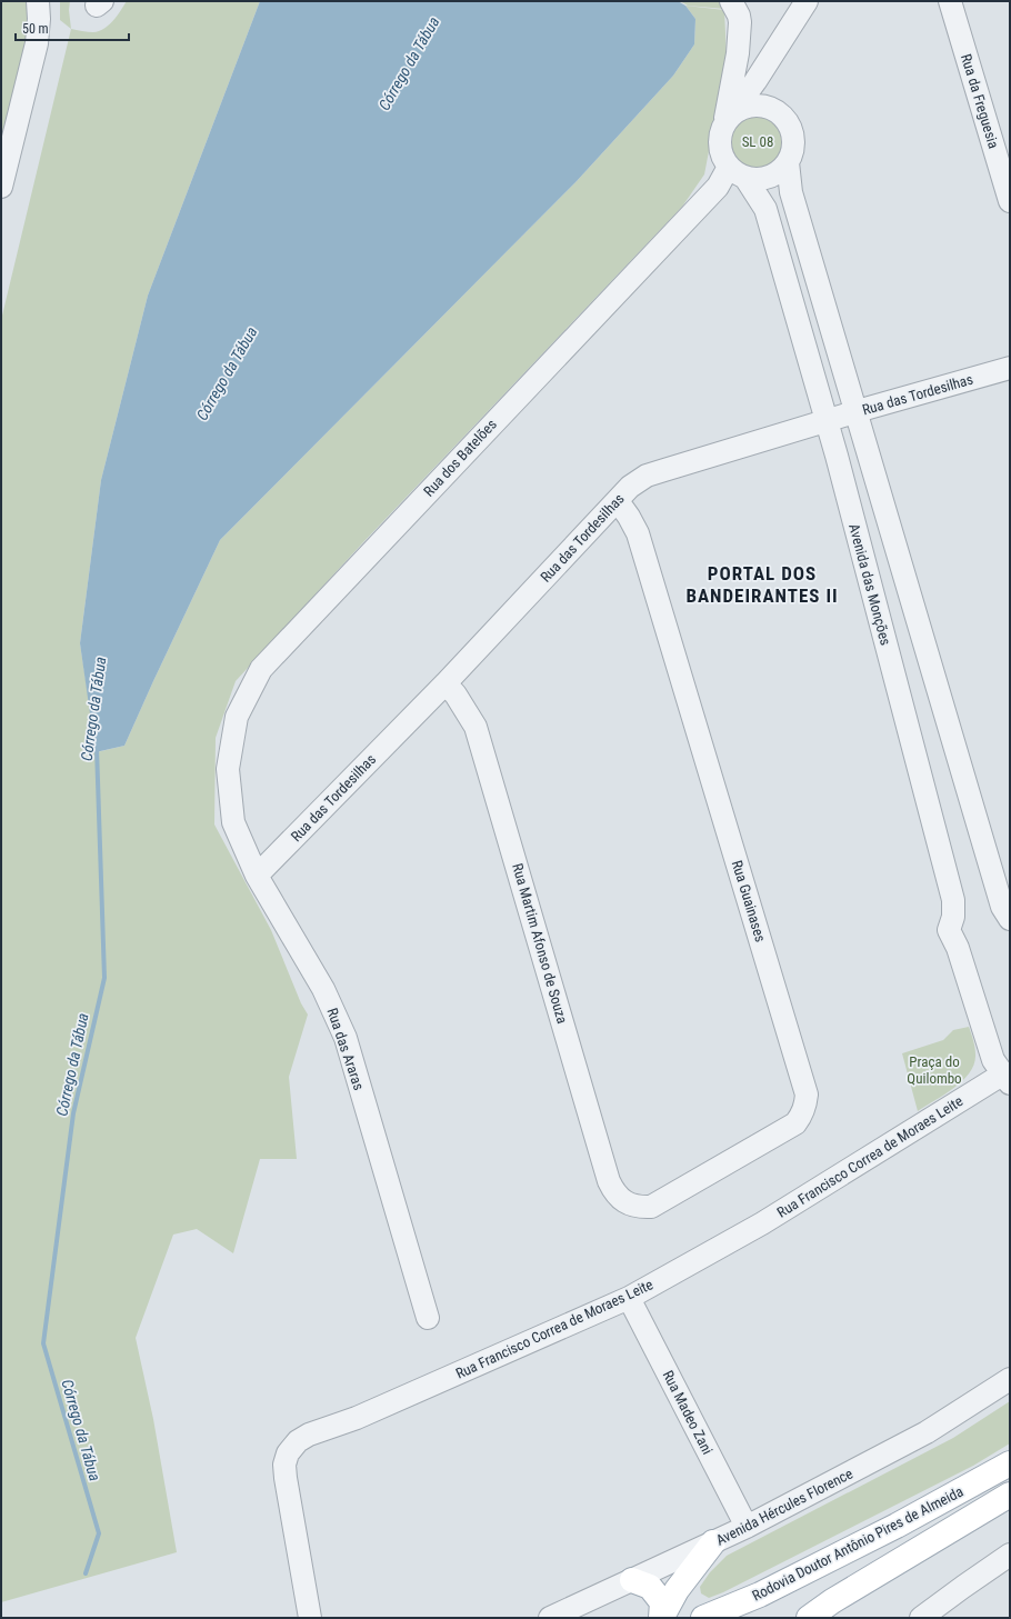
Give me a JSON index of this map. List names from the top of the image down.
{
  "streets": {
    "main road": ["Rodovia Doutor Antônio Pires de Almeida"],
    "street": [
      "Rua da Freguesia",
      "Rua das Tordesilhas",
      "Rua dos Batelões",
      "Avenida das Monções",
      "Rua Guainases",
      "Rua Martim Afonso de Souza",
      "Rua das Araras",
      "Rua Francisco Correa de Moraes Leite",
      "Rua Madeo Zani",
      "Avenida Hércules Florence"
    ]
  },
  "crossings": [
    ["Rua das Tordesilhas", "Avenida das Monções"],
    ["Rua das Tordesilhas", "Rua Guainases"],
    ["Rua das Tordesilhas", "Rua Martim Afonso de Souza"],
    ["Rua das Tordesilhas", "Rua das Araras"],
    ["Rua dos Batelões", "Avenida das Monções"],
    ["Rua dos Batelões", "Rua das Araras"],
    ["Avenida das Monções", "Rua Francisco Correa de Moraes Leite"],
    ["Rua Guainases", "Rua Martim Afonso de Souza"],
    ["Rua Francisco Correa de Moraes Leite", "Rua Madeo Zani"],
    ["Rua Madeo Zani", "Avenida Hércules Florence"]
  ],
  "districts": ["PORTAL DOS BANDEIRANTES II"],
  "water": ["Córrego da Tábua"],
  "parks": ["SL 08", "Praça do Quilombo"],
  "scale_bar": "50 m"
}
